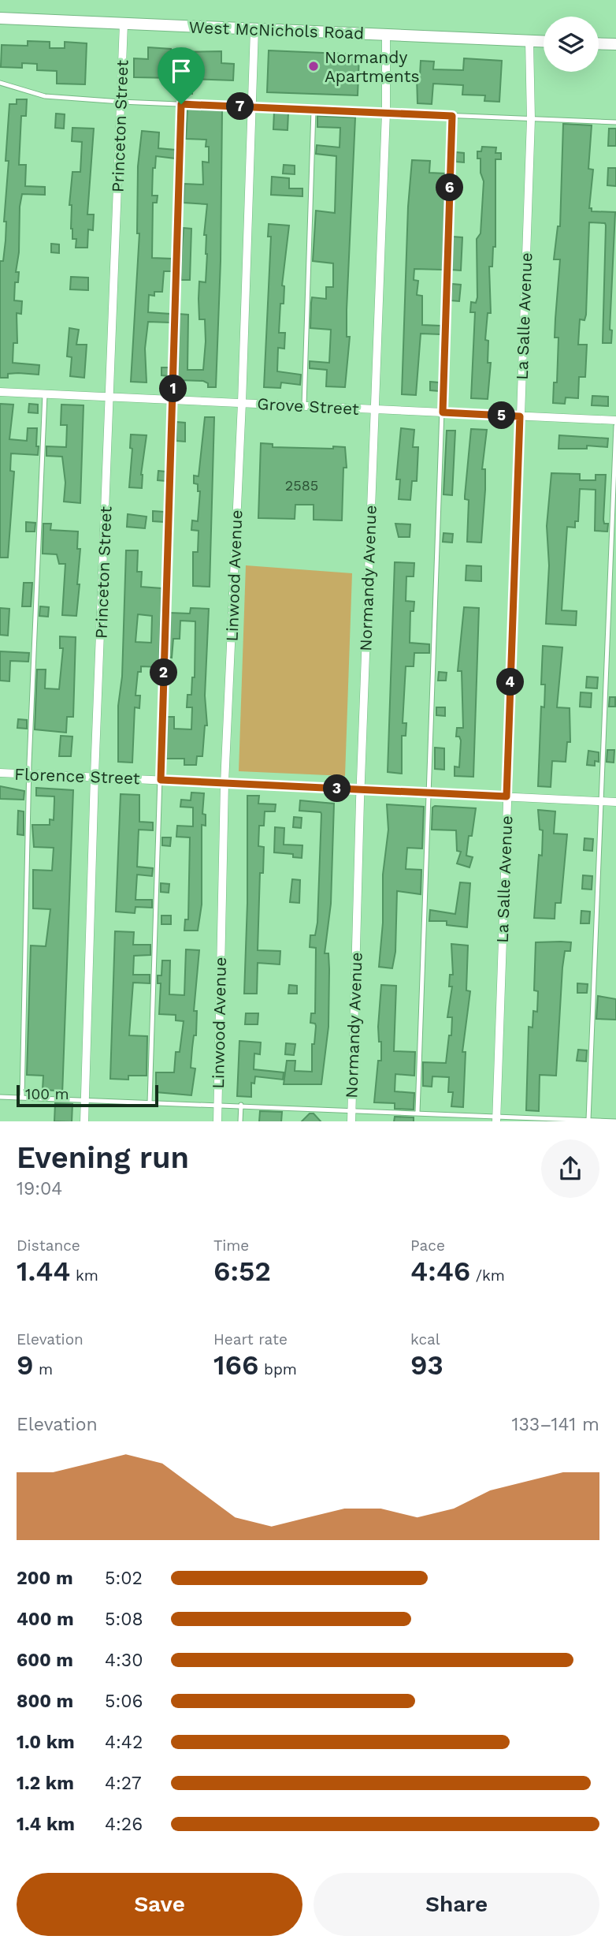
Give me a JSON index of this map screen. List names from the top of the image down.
{
  "streets": {
    "main road": ["West McNichols Road"],
    "street": [
      "Princeton Street",
      "La Salle Avenue",
      "Grove Street",
      "Linwood Avenue",
      "Normandy Avenue",
      "Florence Street"
    ]
  },
  "crossings": [
    ["West McNichols Road", "Princeton Street"],
    ["West McNichols Road", "La Salle Avenue"],
    ["West McNichols Road", "Linwood Avenue"],
    ["West McNichols Road", "Normandy Avenue"],
    ["Princeton Street", "Grove Street"],
    ["Princeton Street", "Florence Street"],
    ["La Salle Avenue", "Grove Street"],
    ["La Salle Avenue", "Florence Street"],
    ["Grove Street", "Linwood Avenue"],
    ["Grove Street", "Normandy Avenue"],
    ["Linwood Avenue", "Florence Street"],
    ["Normandy Avenue", "Florence Street"]
  ],
  "places": ["Normandy Apartments"],
  "house_numbers": ["2585"],
  "scale_bar": "100 m",
  "page": {
    "pins": [
      "7",
      "6",
      "1",
      "5",
      "2",
      "4",
      "3"
    ],
    "scale": "100 m",
    "heading": ["Evening run", "19:04"],
    "stats": [
      ["Distance", "1.44 km"],
      ["Time", "6:52"],
      ["Pace", "4:46 /km"],
      ["Elevation", "9 m"],
      ["Heart rate", "166 bpm"],
      ["kcal", "93"]
    ],
    "chart": ["Elevation", "133–141 m"],
    "list": [
      {
        "name": "200 m",
        "note": "5:02"
      },
      {
        "name": "400 m",
        "note": "5:08"
      },
      {
        "name": "600 m",
        "note": "4:30"
      },
      {
        "name": "800 m",
        "note": "5:06"
      },
      {
        "name": "1.0 km",
        "note": "4:42"
      },
      {
        "name": "1.2 km",
        "note": "4:27"
      },
      {
        "name": "1.4 km",
        "note": "4:26"
      }
    ],
    "buttons": ["Save", "Share"]
  }
}
